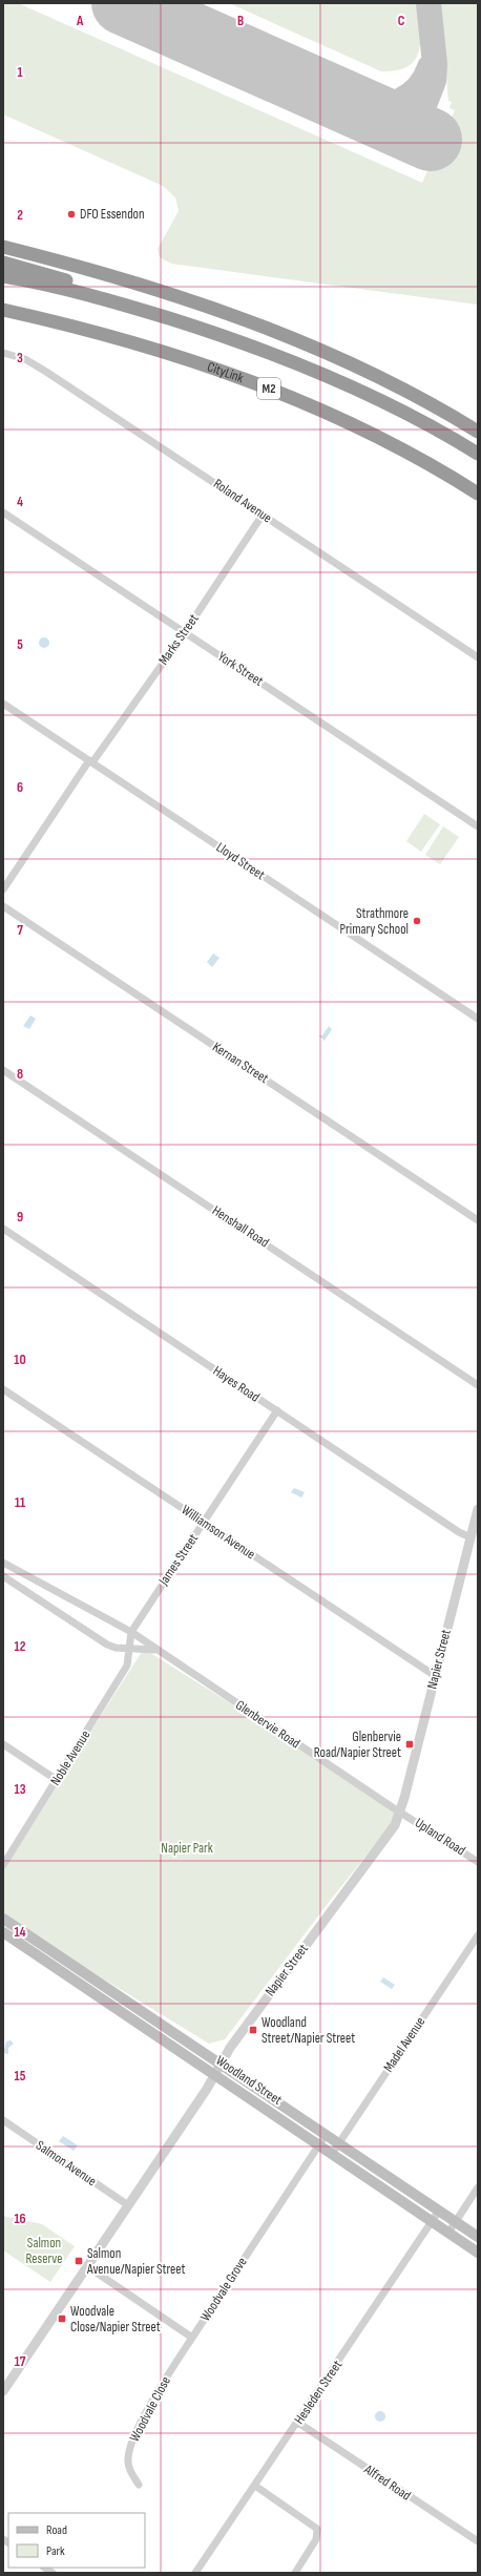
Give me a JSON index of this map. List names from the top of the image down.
{
  "streets": {
    "highway": ["CityLink", "M2"],
    "main road": ["Woodland Street"],
    "street": [
      "Roland Avenue",
      "Marks Street",
      "York Street",
      "Lloyd Street",
      "Kernan Street",
      "Henshall Road",
      "Hayes Road",
      "Williamson Avenue",
      "James Street",
      "Napier Street",
      "Glenbervie Road",
      "Noble Avenue",
      "Upland Road",
      "Madel Avenue",
      "Salmon Avenue",
      "Woodvale Grove",
      "Hesleden Street",
      "Woodvale Close",
      "Alfred Road"
    ]
  },
  "crossings": [
    ["Roland Avenue", "Marks Street"],
    ["Marks Street", "York Street"],
    ["Marks Street", "Lloyd Street"],
    ["Hayes Road", "James Street"],
    ["Hayes Road", "Napier Street"],
    ["Williamson Avenue", "James Street"],
    ["Williamson Avenue", "Napier Street"],
    ["James Street", "Glenbervie Road"],
    ["James Street", "Noble Avenue"],
    ["Napier Street", "Glenbervie Road"],
    ["Napier Street", "Upland Road"],
    ["Napier Street", "Woodland Street"],
    ["Napier Street", "Salmon Avenue"],
    ["Glenbervie Road", "Noble Avenue"],
    ["Glenbervie Road", "Upland Road"],
    ["Madel Avenue", "Woodland Street"],
    ["Woodland Street", "Woodvale Grove"],
    ["Woodland Street", "Hesleden Street"],
    ["Woodvale Grove", "Woodvale Close"],
    ["Hesleden Street", "Alfred Road"]
  ],
  "parks": ["Napier Park", "Salmon Reserve"],
  "places": {
    "other": ["DFO Essendon", "Strathmore Primary School"],
    "transit": [
      "Glenbervie Road/Napier Street",
      "Woodland Street/Napier Street",
      "Salmon Avenue/Napier Street",
      "Woodvale Close/Napier Street"
    ]
  },
  "legend": ["Road", "Park"],
  "grid": {
    "columns": ["A", "B", "C"],
    "rows": [
      "1",
      "2",
      "3",
      "4",
      "5",
      "6",
      "7",
      "8",
      "9",
      "10",
      "11",
      "12",
      "13",
      "14",
      "15",
      "16",
      "17"
    ]
  }
}
